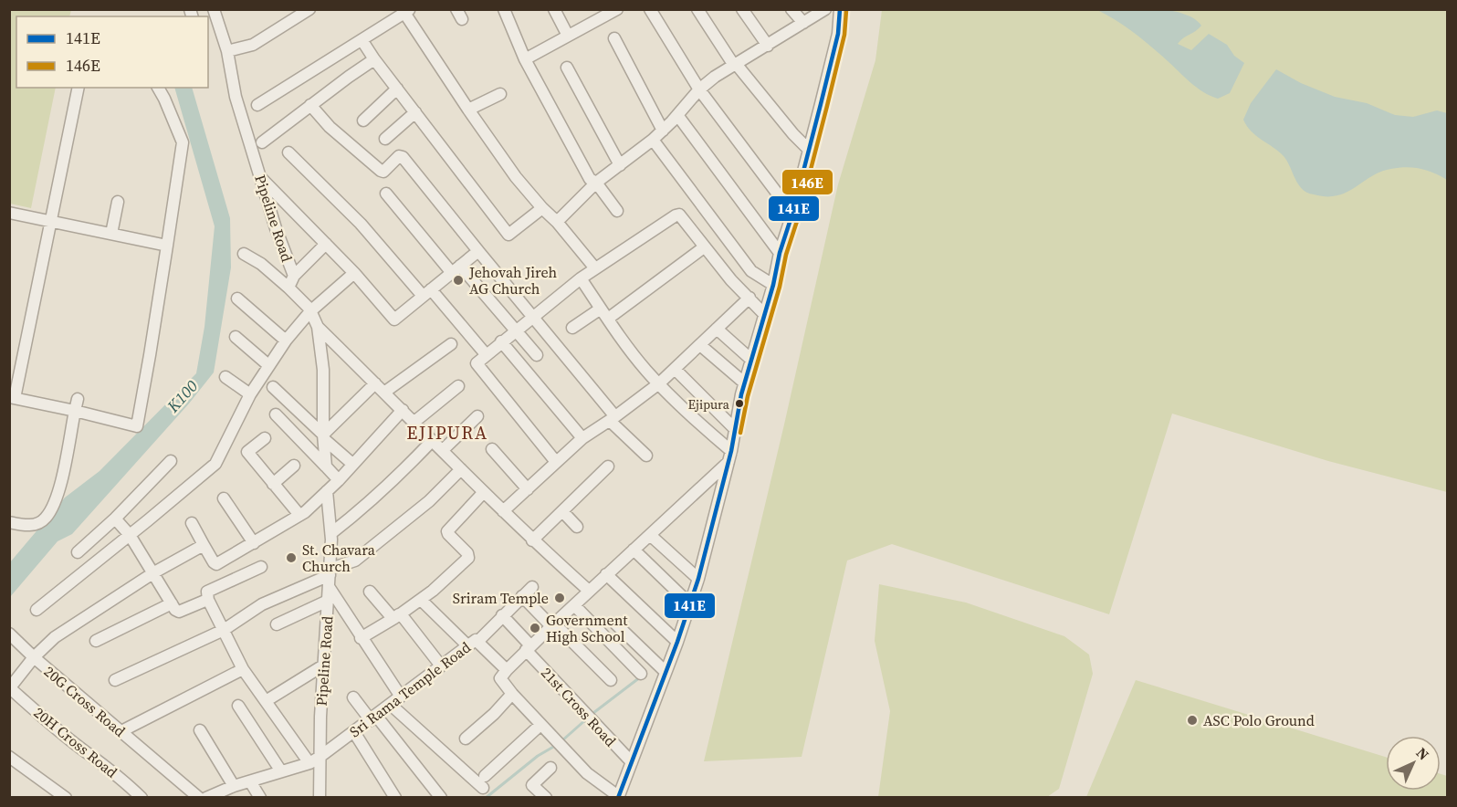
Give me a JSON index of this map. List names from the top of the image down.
{
  "streets": {
    "street": [
      "Pipeline Road",
      "Sri Rama Temple Road",
      "20G Cross Road",
      "21st Cross Road",
      "20H Cross Road"
    ]
  },
  "crossings": [
    ["Pipeline Road", "Sri Rama Temple Road"]
  ],
  "districts": ["EJIPURA"],
  "water": ["K100"],
  "places": [
    "Jehovah Jireh AG Church",
    "Ejipura",
    "St. Chavara Church",
    "Sriram Temple",
    "Government High School",
    "ASC Polo Ground"
  ],
  "lines": ["transit line 141E", "transit line 146E"],
  "legend": ["141E", "146E"],
  "north": "top right"
}
